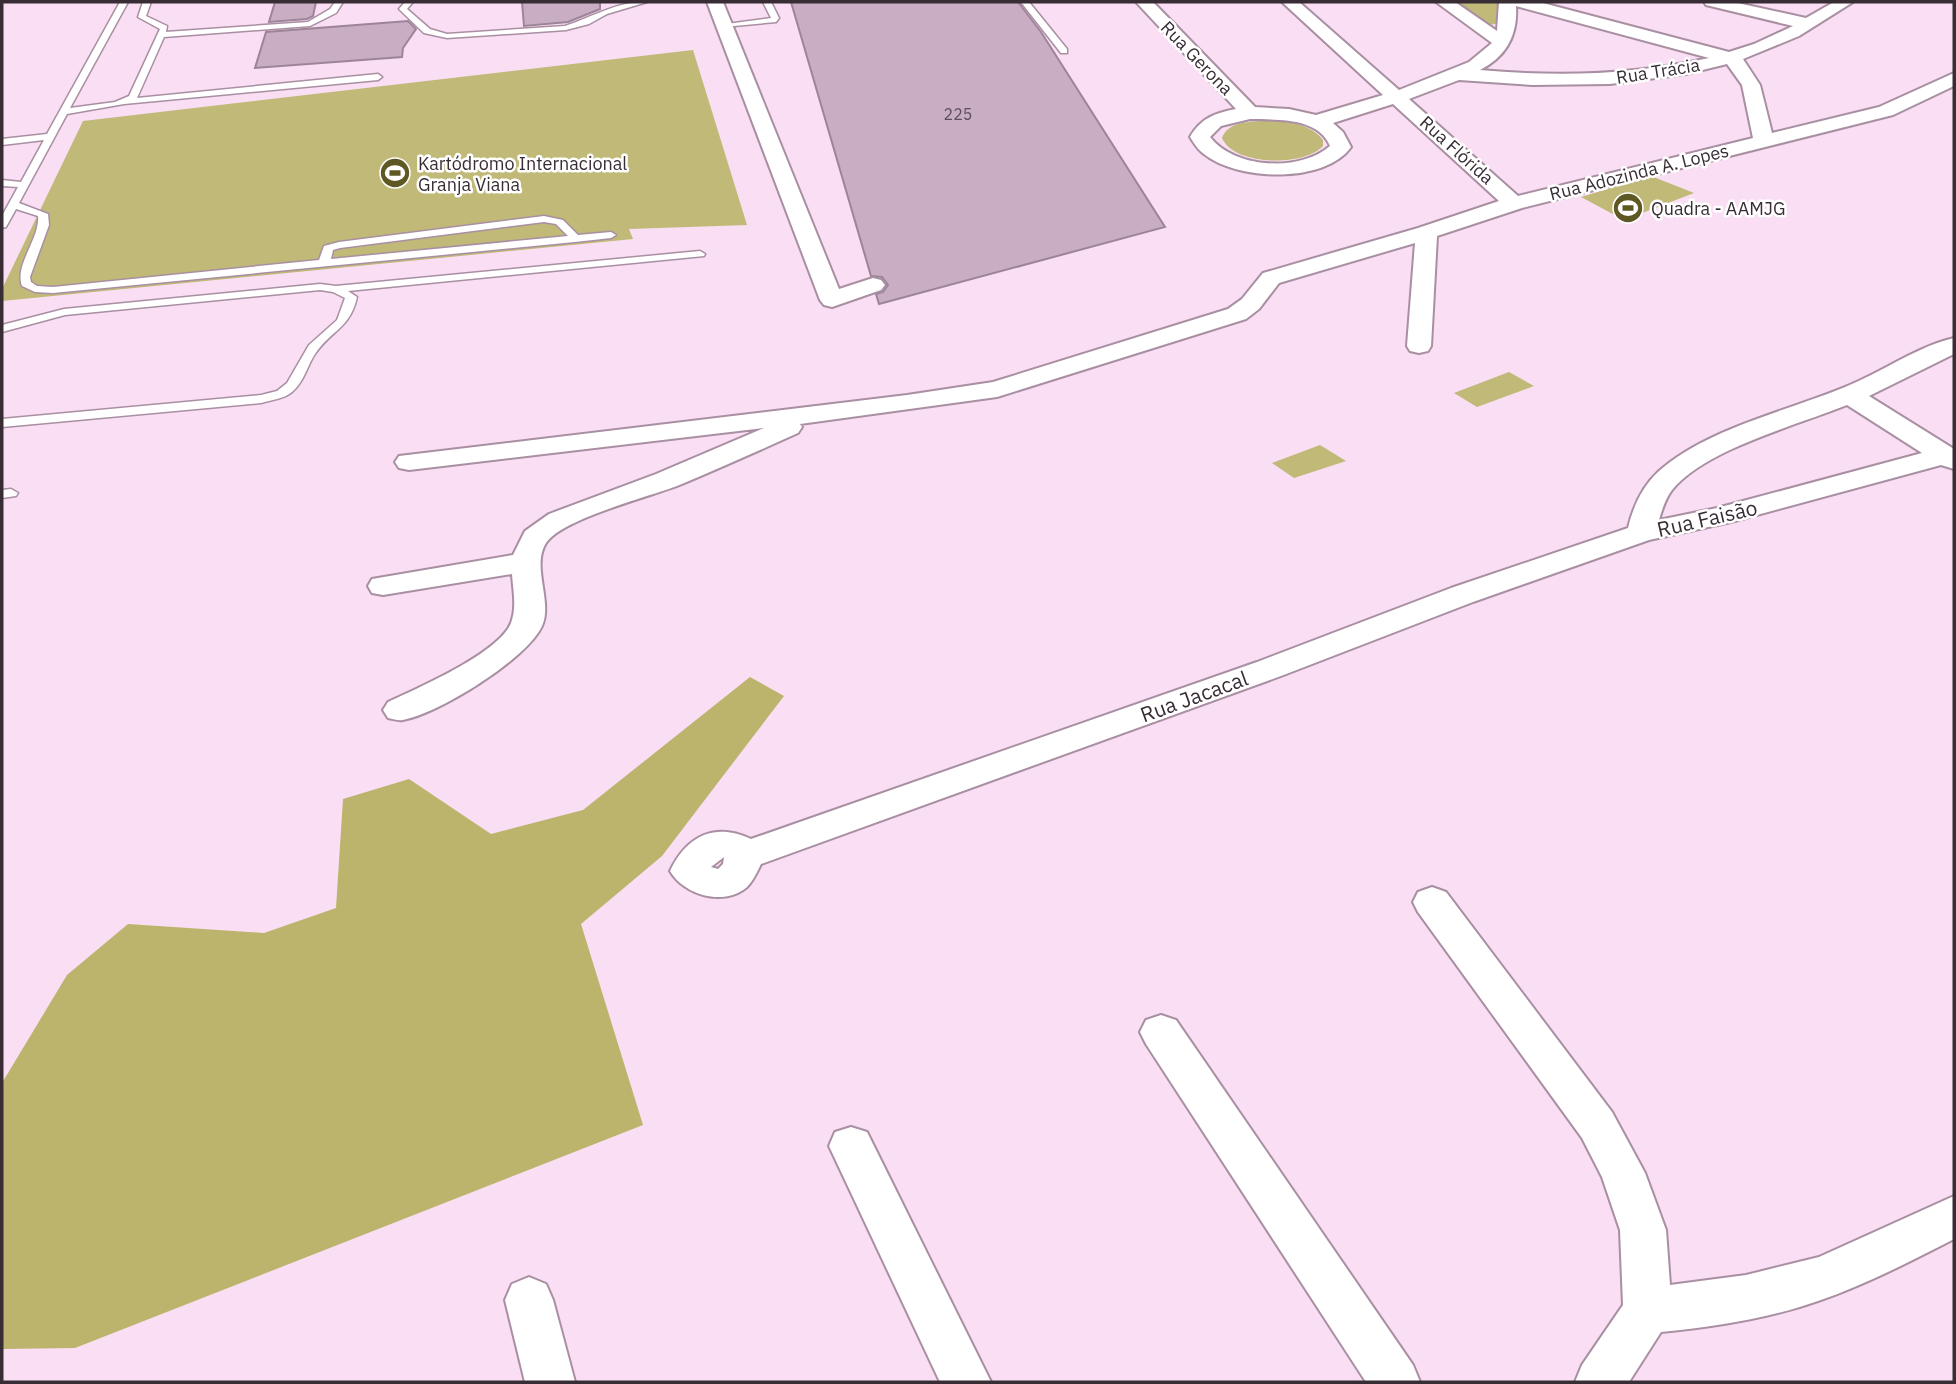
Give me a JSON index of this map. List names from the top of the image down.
{
  "streets": {
    "street": [
      "Rua Gerona",
      "Rua Trácia",
      "Rua Flórida",
      "Rua Adozinda A. Lopes",
      "Rua Faisão",
      "Rua Jacacal"
    ]
  },
  "crossings": [
    ["Rua Flórida", "Rua Adozinda A. Lopes"],
    ["Rua Faisão", "Rua Jacacal"]
  ],
  "places": {
    "sports": ["Kartódromo Internacional Granja Viana", "Quadra - AAMJG"]
  },
  "house_numbers": ["225"]
}
